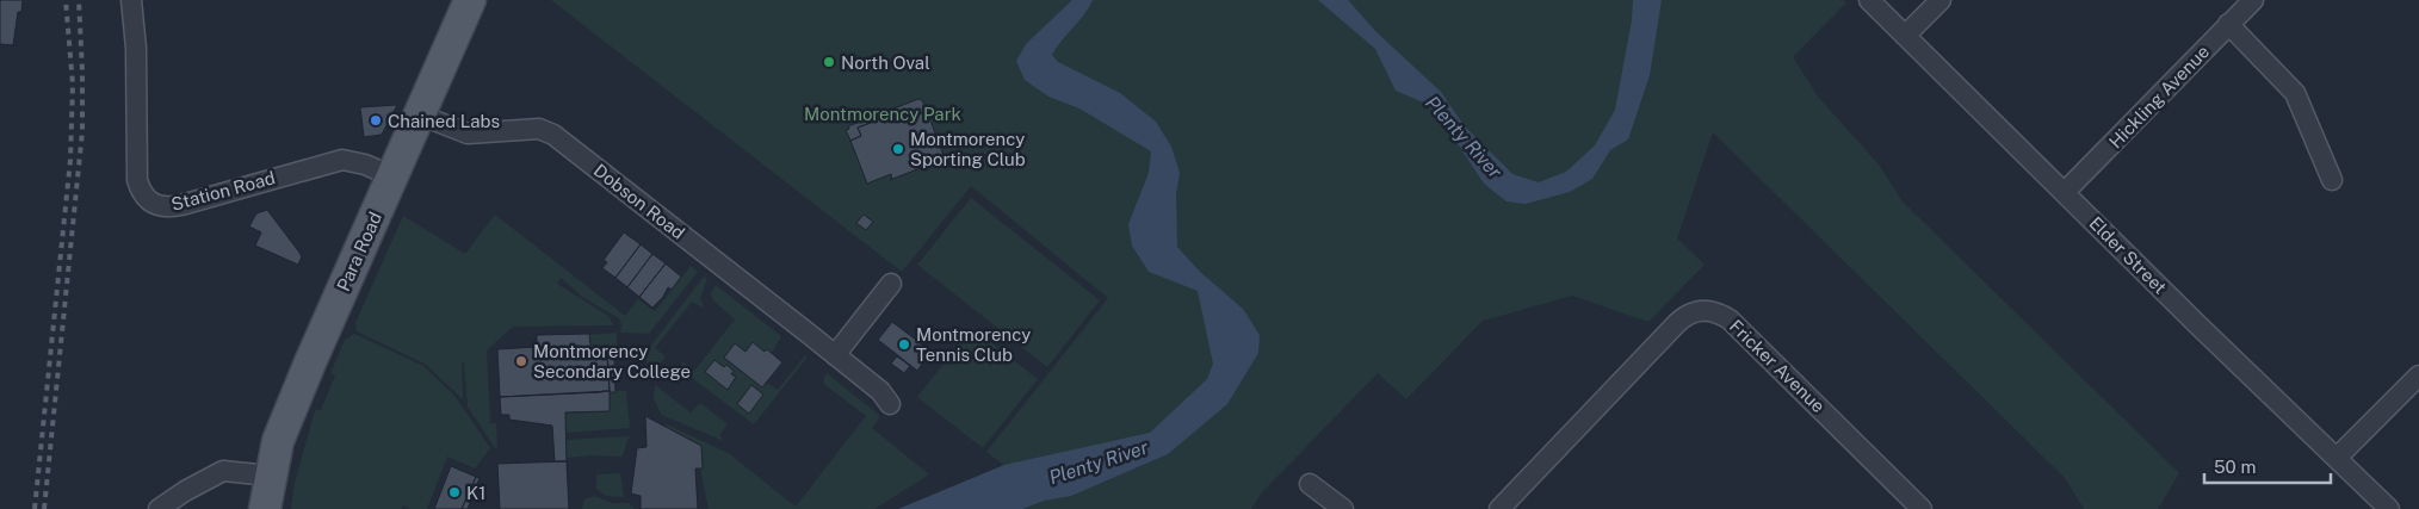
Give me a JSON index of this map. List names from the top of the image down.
{
  "streets": {
    "main road": ["Para Road"],
    "street": [
      "Hickling Avenue",
      "Station Road",
      "Dobson Road",
      "Elder Street",
      "Fricker Avenue"
    ]
  },
  "crossings": [
    ["Hickling Avenue", "Elder Street"],
    ["Station Road", "Para Road"],
    ["Dobson Road", "Para Road"]
  ],
  "water": ["Plenty River"],
  "parks": ["Montmorency Park"],
  "places": [
    "North Oval",
    "Chained Labs",
    "Montmorency Sporting Club",
    "Montmorency Tennis Club",
    "Montmorency Secondary College",
    "K1"
  ],
  "scale_bar": "50 m"
}
